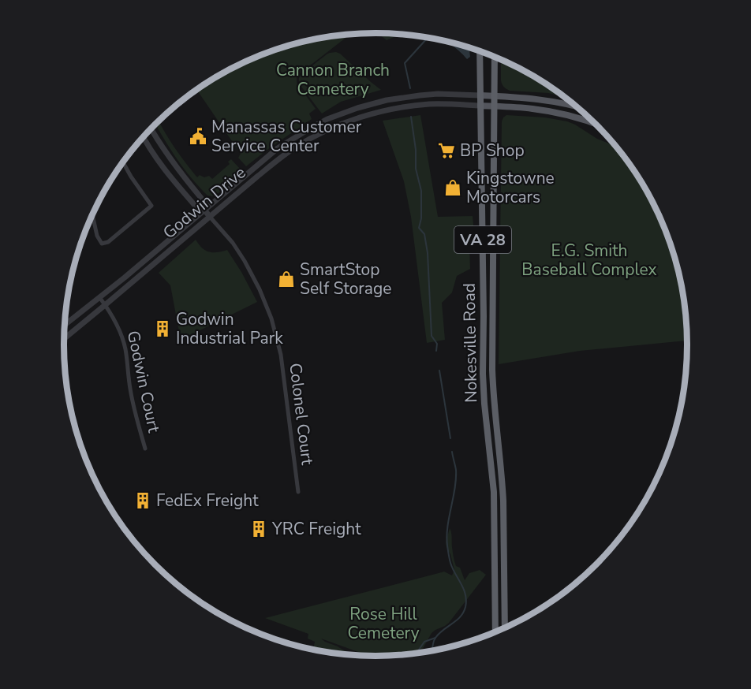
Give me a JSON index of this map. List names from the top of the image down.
{
  "streets": {
    "highway": ["VA 28", "Nokesville Road"],
    "main road": ["Godwin Drive"],
    "street": ["Godwin Court", "Colonel Court"]
  },
  "crossings": [
    ["Godwin Drive", "Nokesville Road"],
    ["Godwin Drive", "Godwin Court"],
    ["Godwin Drive", "Colonel Court"]
  ],
  "parks": ["Cannon Branch Cemetery", "E.G. Smith Baseball Complex", "Rose Hill Cemetery"],
  "places": {
    "public building": ["Manassas Customer Service Center"],
    "supermarket": ["BP Shop"],
    "shop": ["Kingstowne Motorcars", "SmartStop Self Storage"],
    "building": ["Godwin Industrial Park", "FedEx Freight", "YRC Freight"]
  }
}
